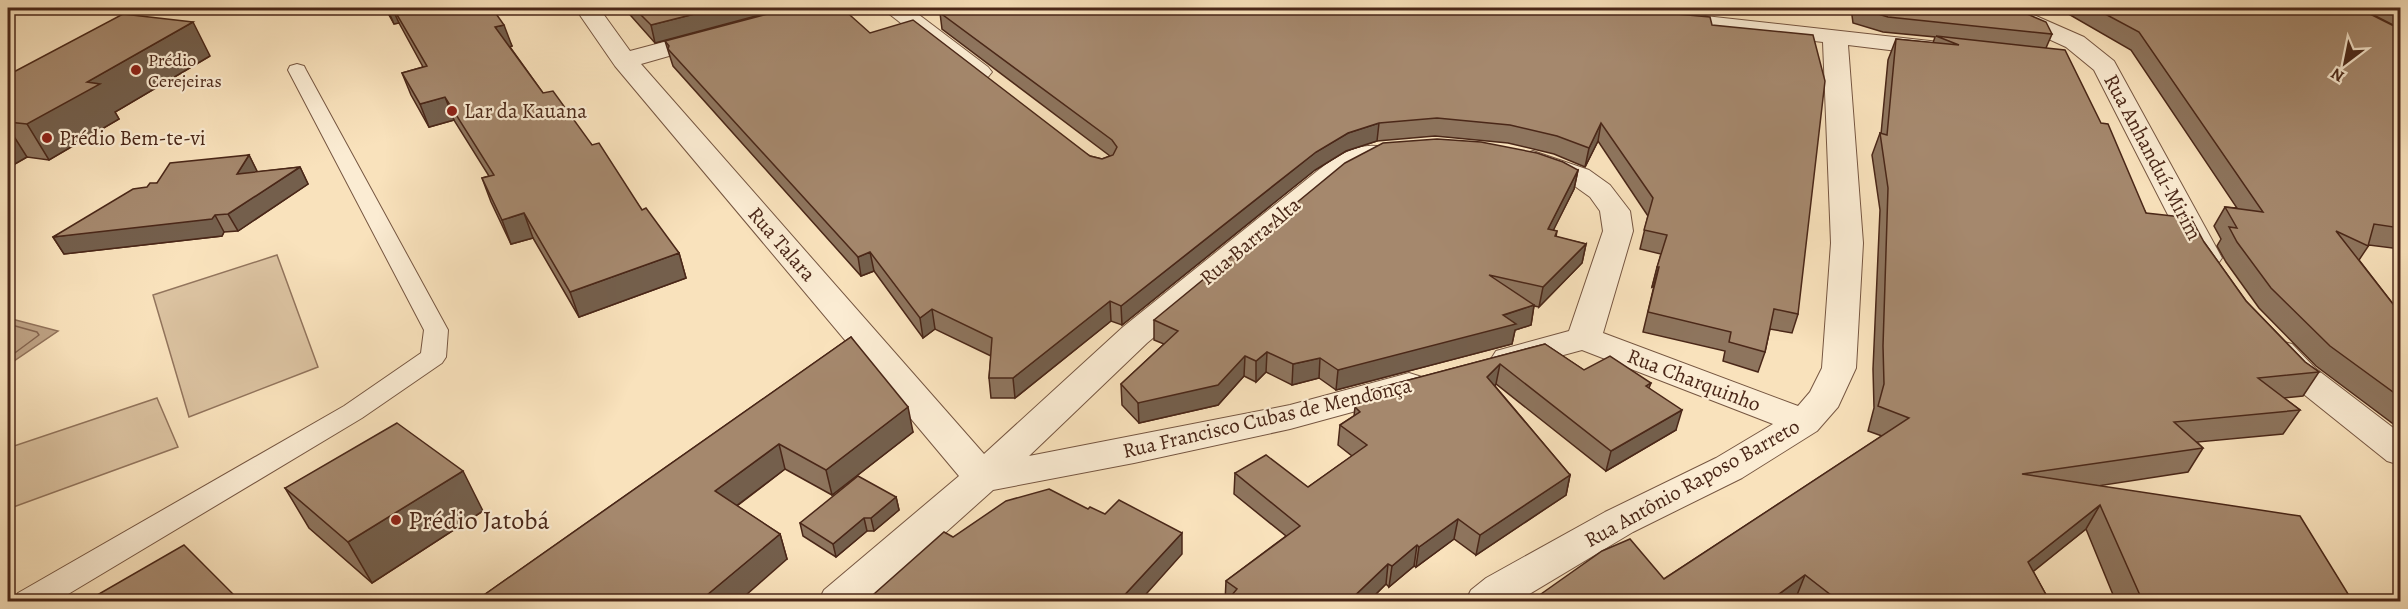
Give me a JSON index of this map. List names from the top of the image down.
{
  "streets": {
    "street": [
      "Rua Anhanduí-Mirim",
      "Rua Barra Alta",
      "Rua Talara",
      "Rua Charquinho",
      "Rua Francisco Cubas de Mendonça",
      "Rua Antônio Raposo Barreto"
    ]
  },
  "crossings": [
    ["Rua Barra Alta", "Rua Talara"],
    ["Rua Barra Alta", "Rua Francisco Cubas de Mendonça"],
    ["Rua Talara", "Rua Francisco Cubas de Mendonça"],
    ["Rua Charquinho", "Rua Antônio Raposo Barreto"]
  ],
  "places": [
    "Prédio Cerejeiras",
    "Lar da Kauana",
    "Prédio Bem-te-vi",
    "Prédio Jatobá"
  ],
  "north": "bottom left"
}
